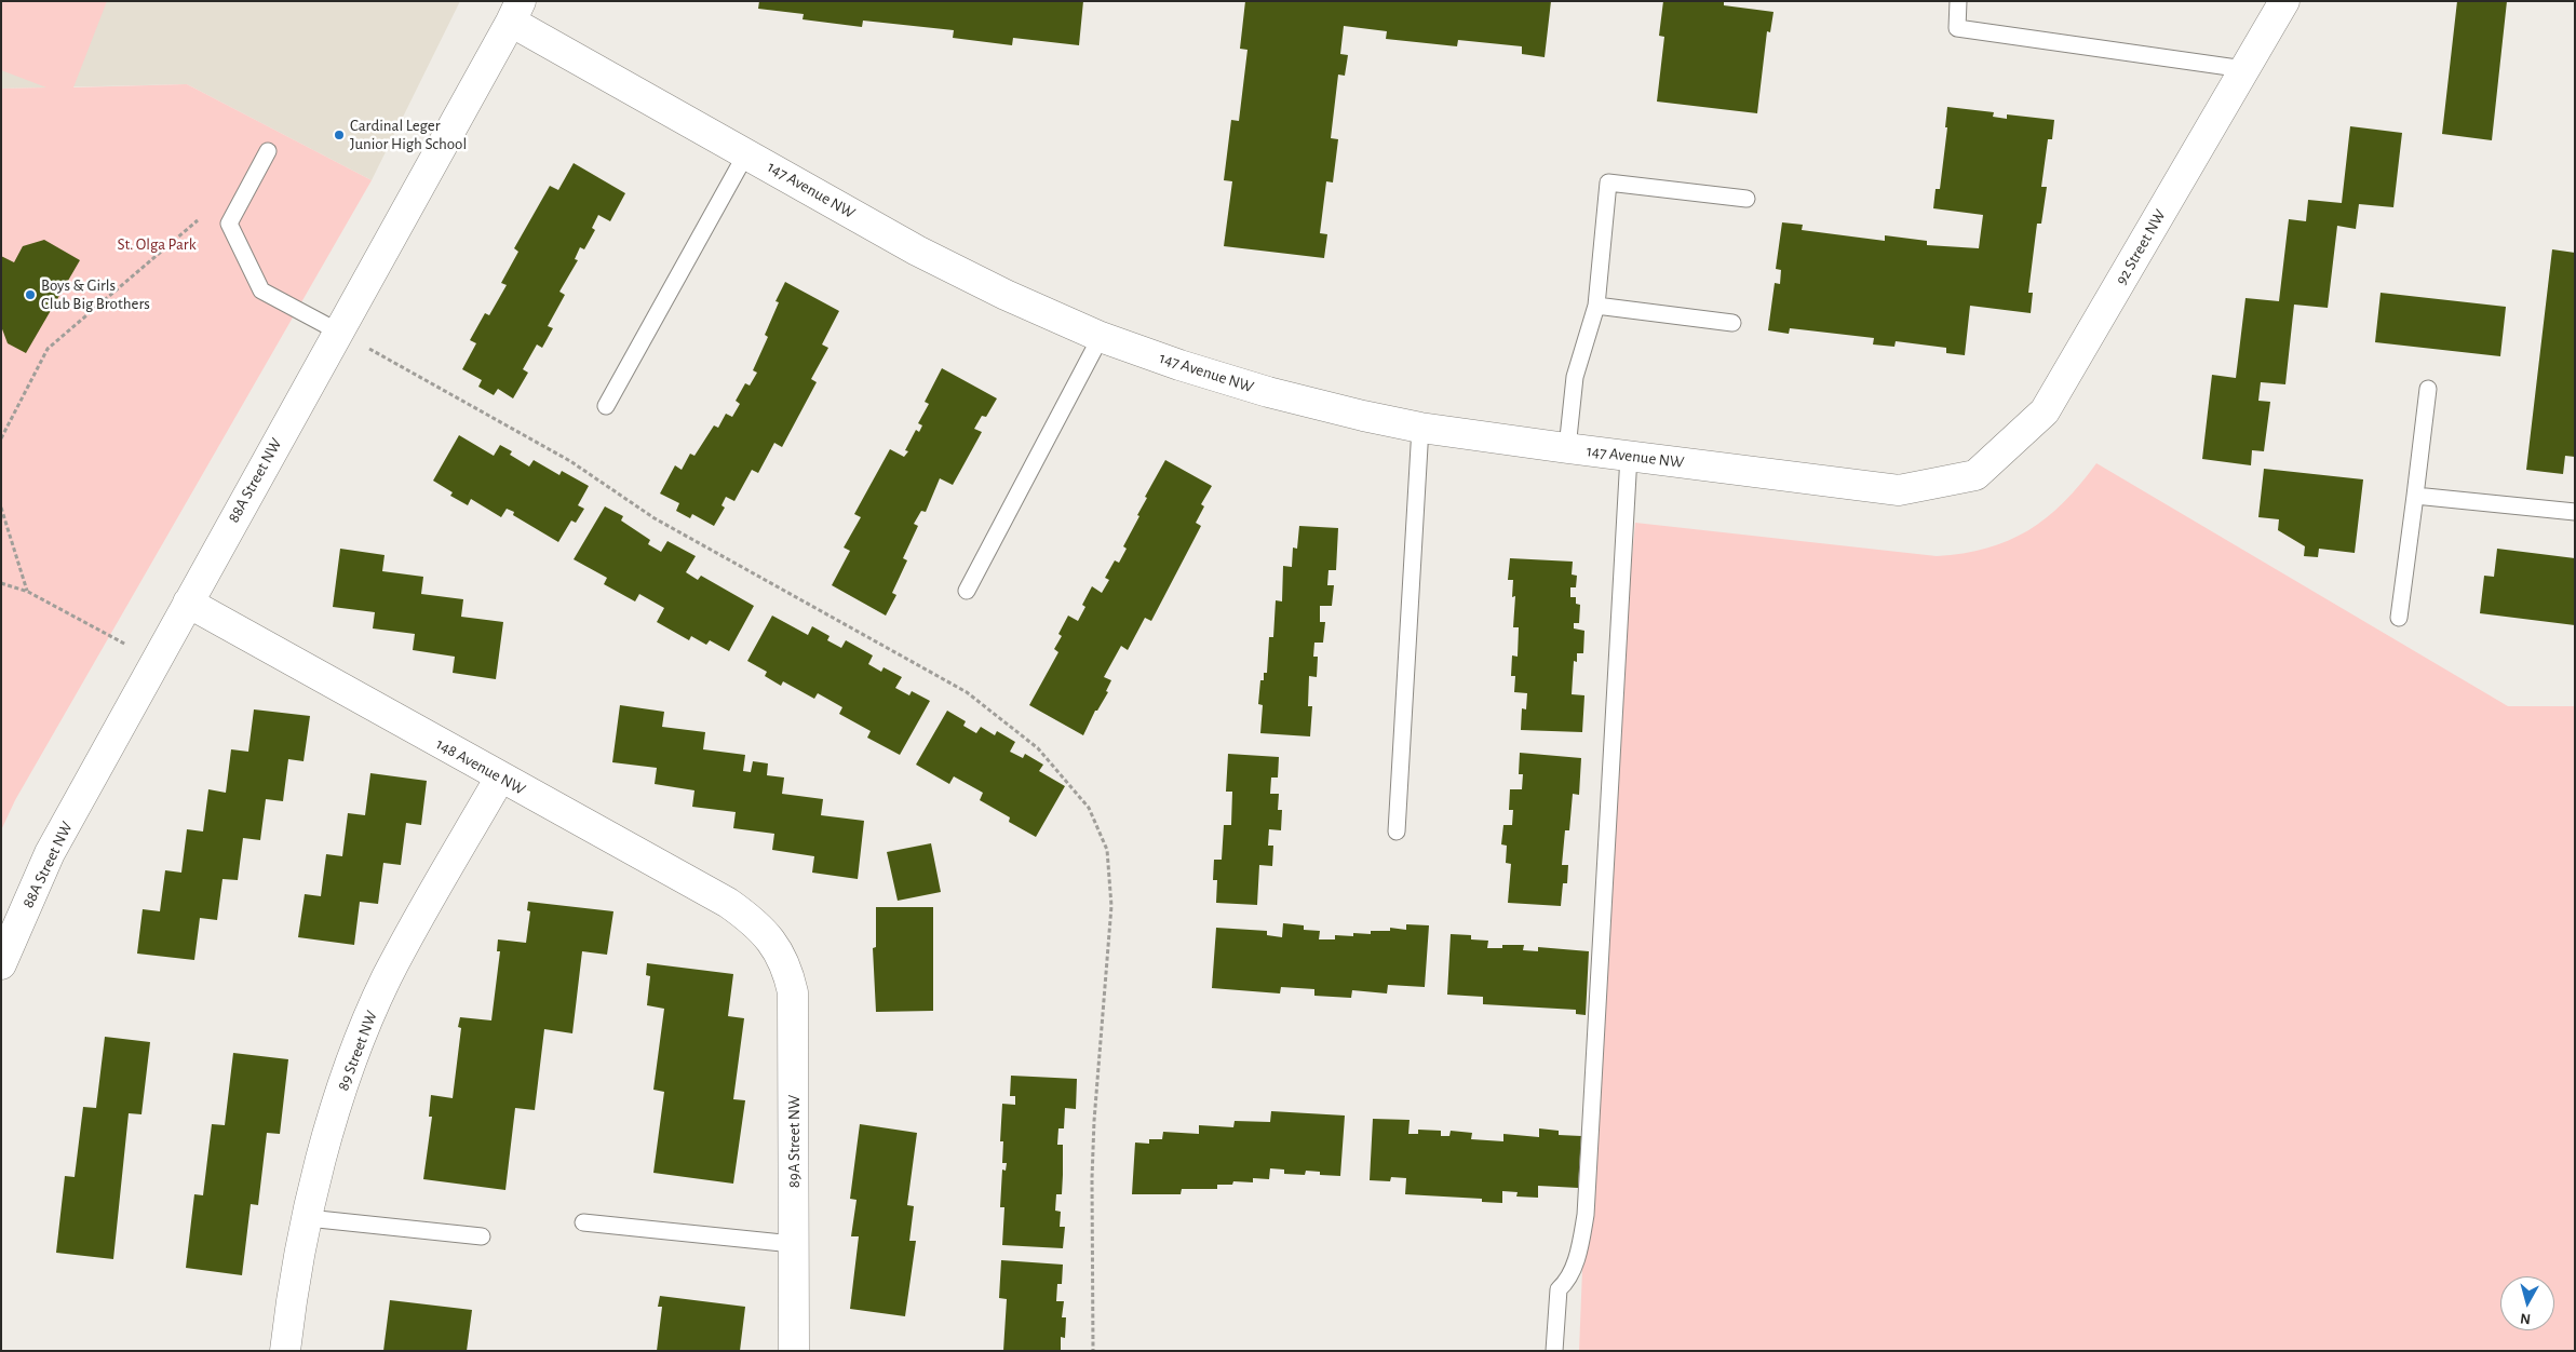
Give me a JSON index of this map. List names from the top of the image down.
{
  "streets": {
    "street": [
      "147 Avenue NW",
      "92 Street NW",
      "88A Street NW",
      "148 Avenue NW",
      "89 Street NW",
      "89A Street NW"
    ]
  },
  "crossings": [
    ["147 Avenue NW", "92 Street NW"],
    ["147 Avenue NW", "88A Street NW"],
    ["88A Street NW", "148 Avenue NW"],
    ["148 Avenue NW", "89 Street NW"],
    ["148 Avenue NW", "89A Street NW"]
  ],
  "parks": ["St. Olga Park"],
  "places": ["Cardinal Leger Junior High School", "Boys & Girls Club Big Brothers"],
  "north": "bottom"
}
